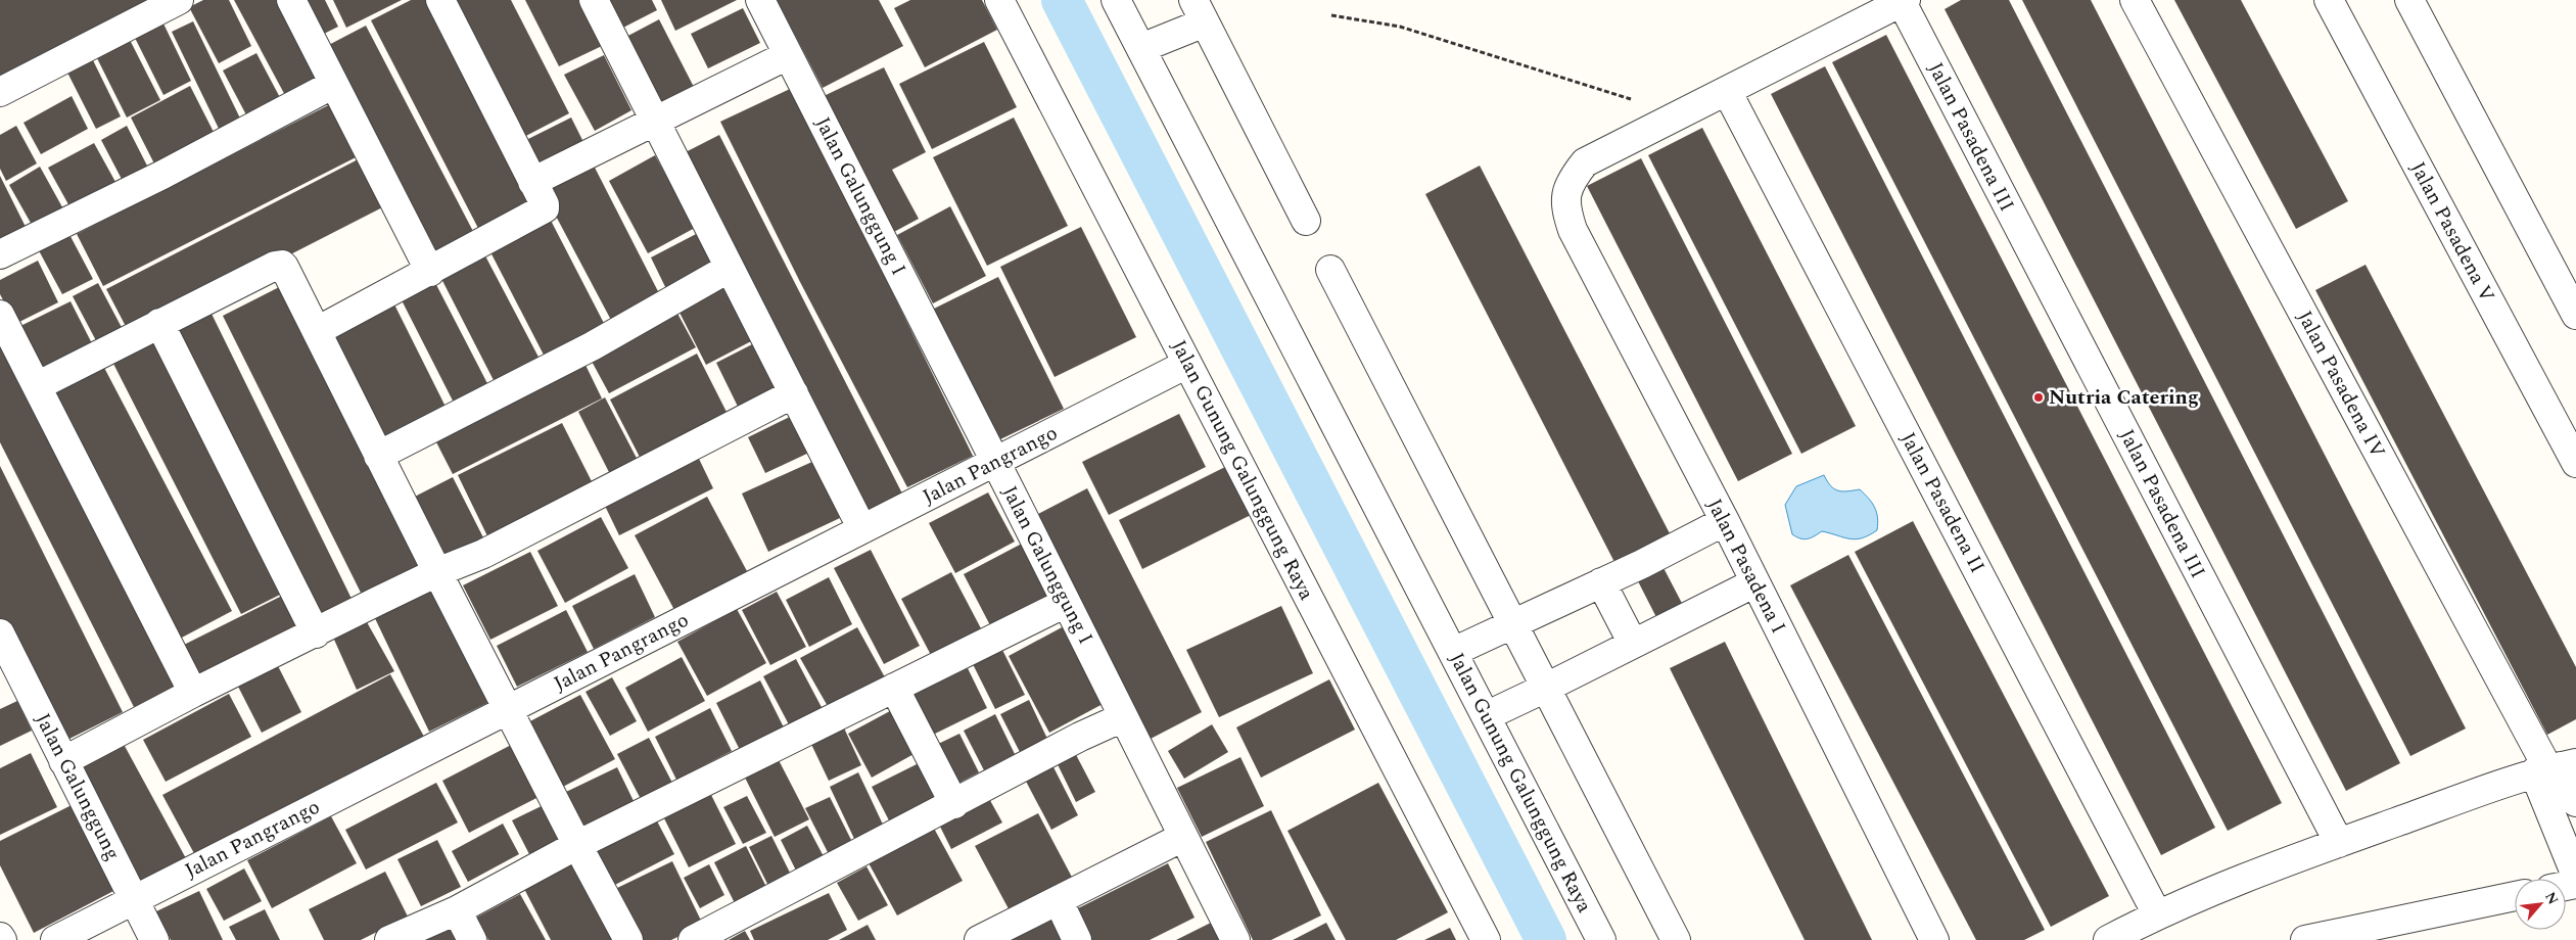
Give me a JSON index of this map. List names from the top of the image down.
{
  "streets": {
    "street": [
      "Jalan Pasadena III",
      "Jalan Galunggung I",
      "Jalan Pasadena V",
      "Jalan Pasadena IV",
      "Jalan Pangrango",
      "Jalan Gunung Galunggung Raya",
      "Jalan Pasadena II",
      "Jalan Pasadena I",
      "Jalan Galunggung"
    ]
  },
  "crossings": [
    ["Jalan Galunggung I", "Jalan Pangrango"],
    ["Jalan Pangrango", "Jalan Gunung Galunggung Raya"],
    ["Jalan Pangrango", "Jalan Galunggung"],
    ["Jalan Pasadena II", "Jalan Pasadena I"]
  ],
  "places": ["Nutria Catering"],
  "north": "top right"
}
